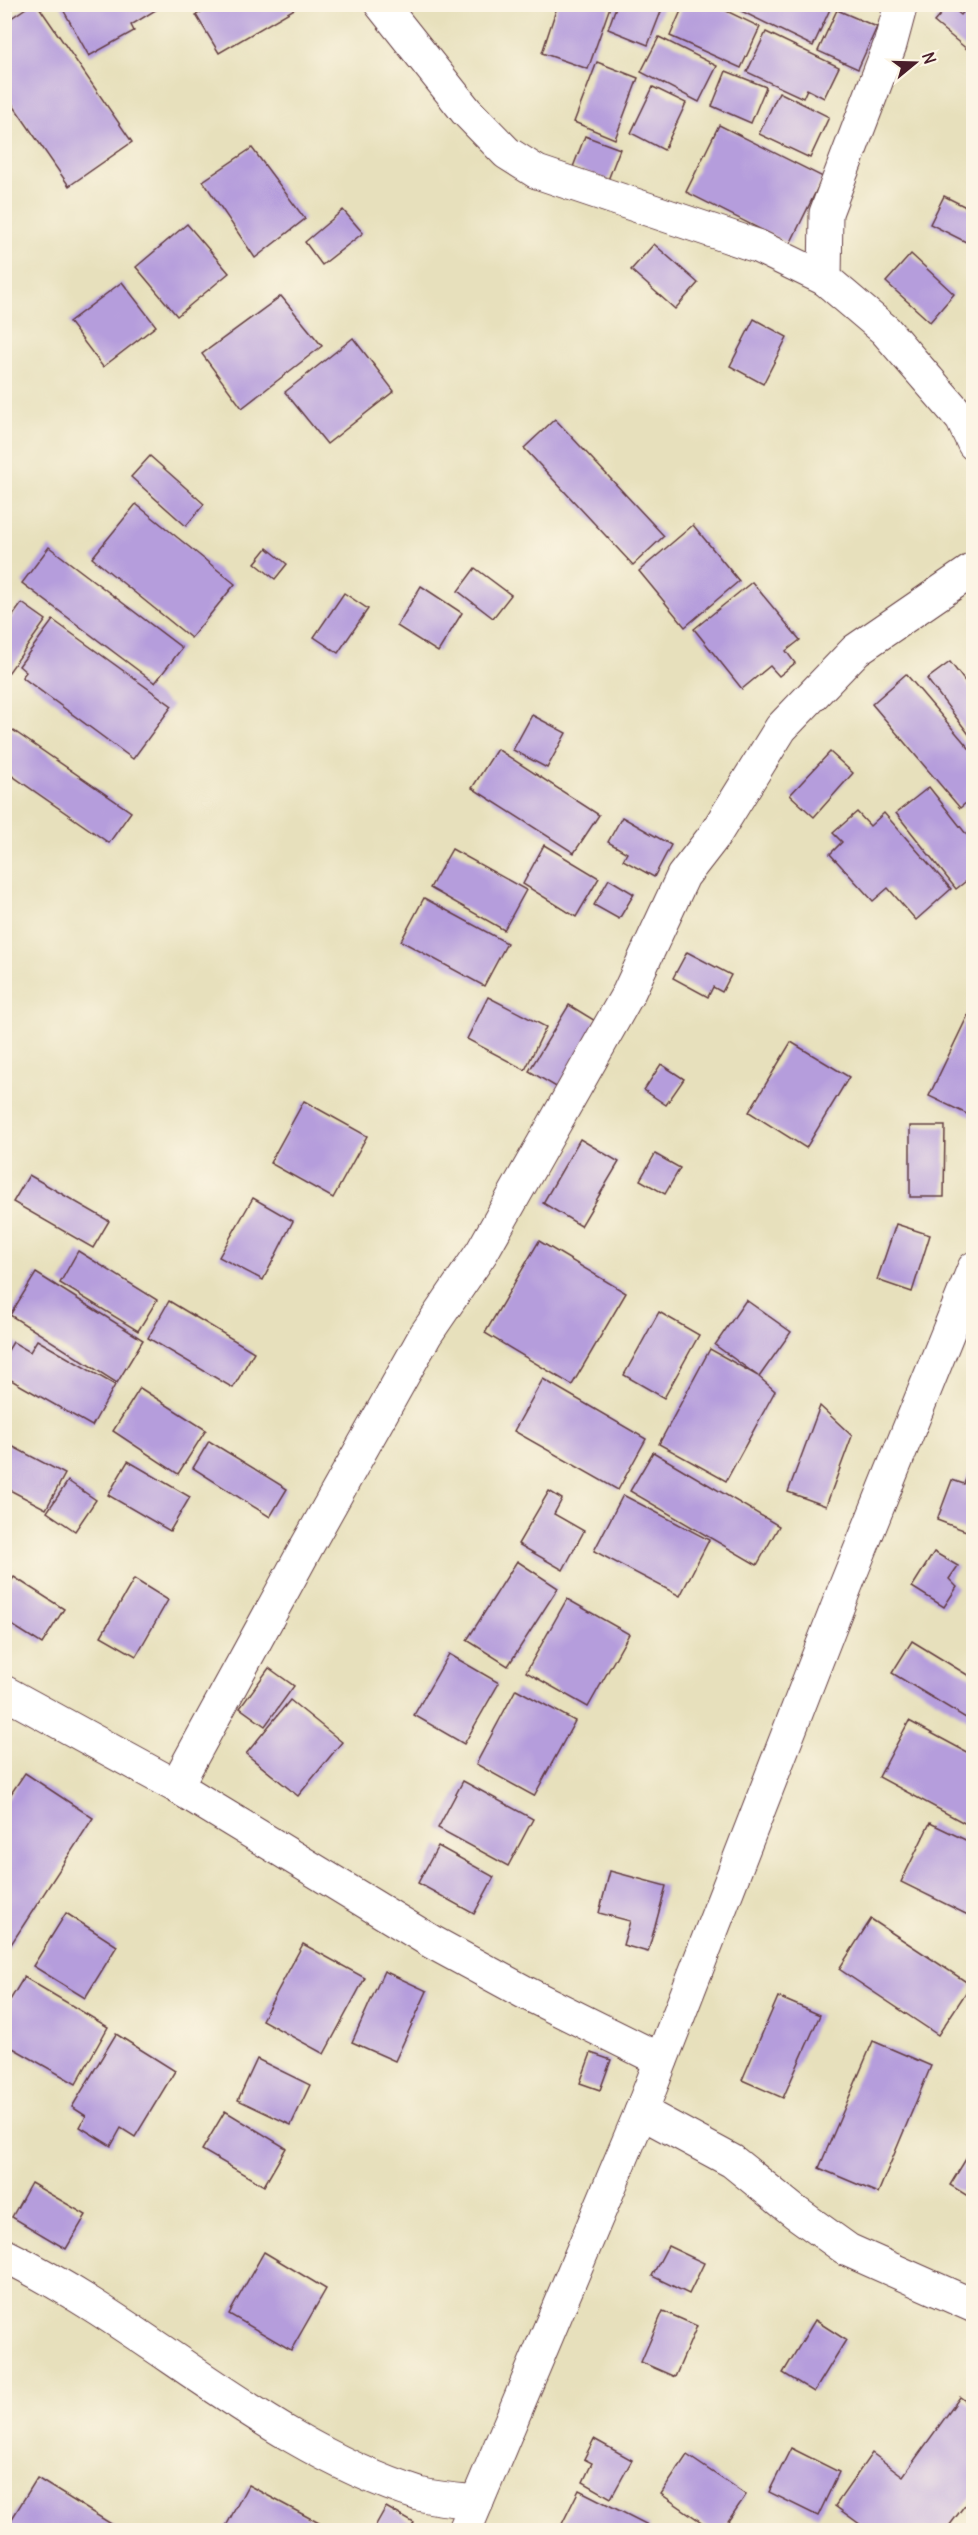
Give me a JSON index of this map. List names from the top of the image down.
{
  "north": "right"
}
